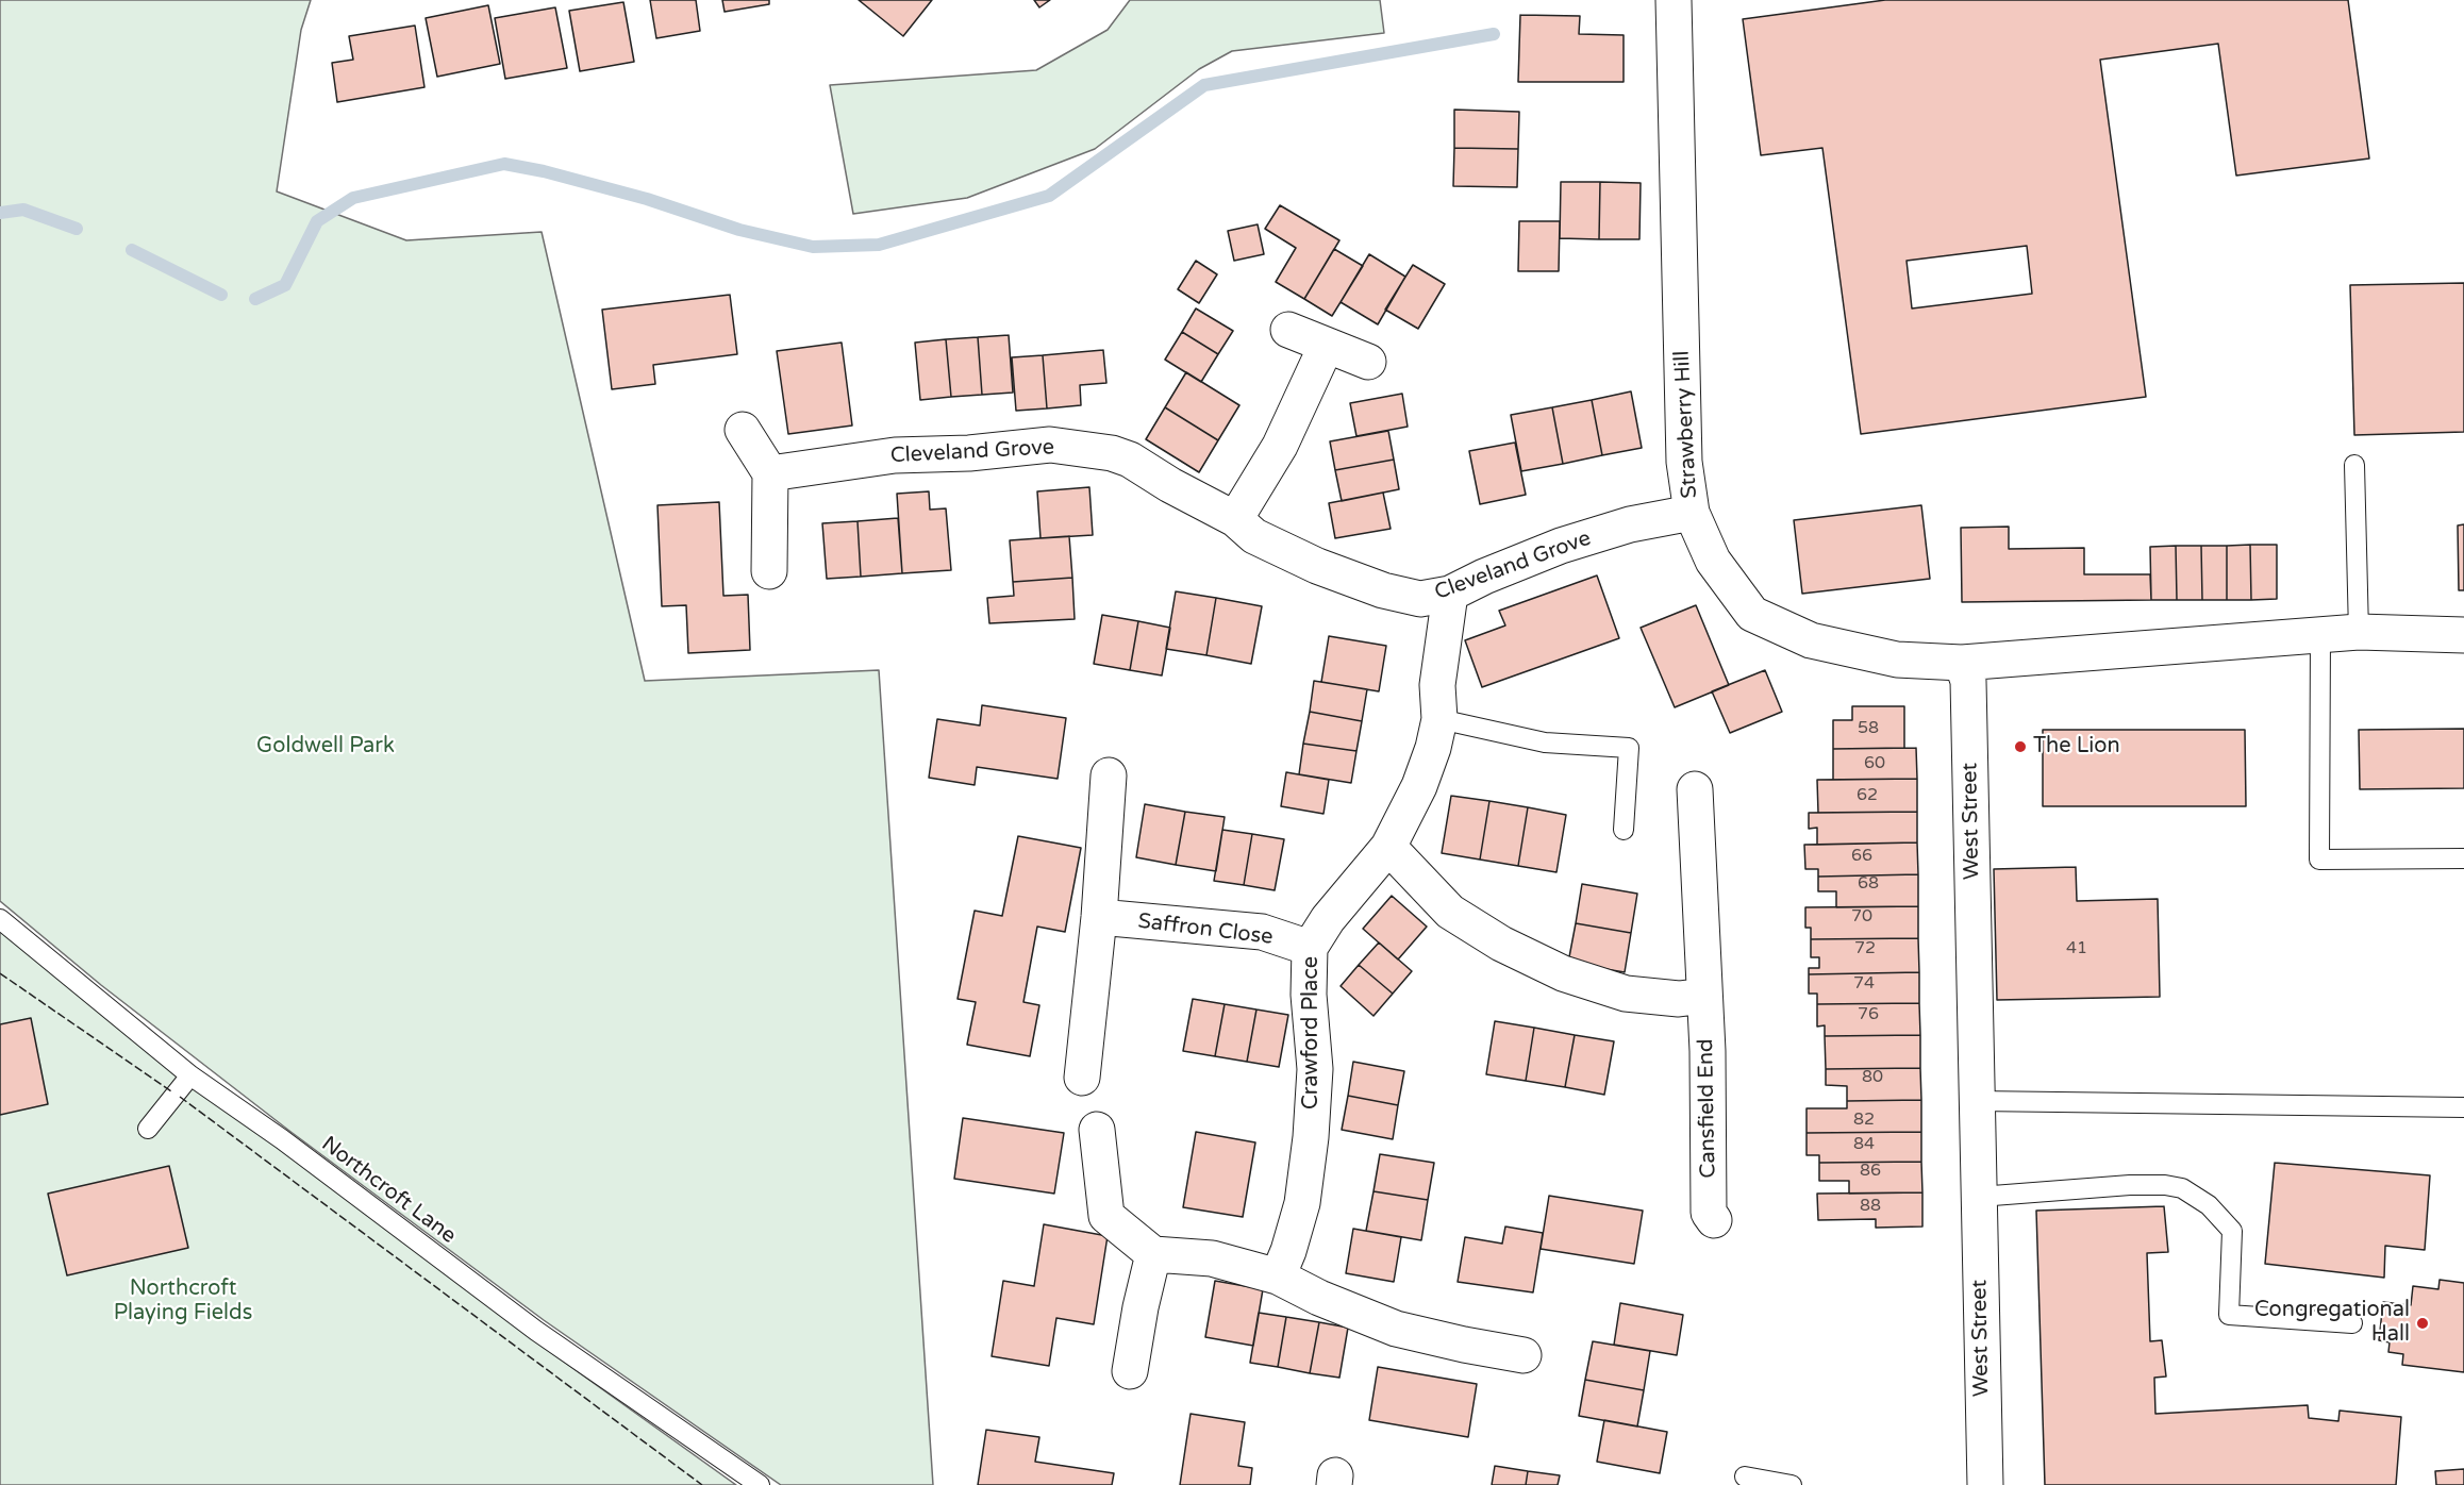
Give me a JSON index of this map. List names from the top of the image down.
{
  "streets": {
    "street": [
      "Strawberry Hill",
      "Cleveland Grove",
      "West Street",
      "Saffron Close",
      "Crawford Place",
      "Cansfield End"
    ],
    "lane": ["Northcroft Lane"]
  },
  "crossings": [
    ["Strawberry Hill", "Cleveland Grove"],
    ["Strawberry Hill", "West Street"],
    ["Cleveland Grove", "Crawford Place"],
    ["Saffron Close", "Crawford Place"]
  ],
  "parks": ["Goldwell Park", "Northcroft Playing Fields"],
  "places": ["The Lion", "Congregational Hall"],
  "house_numbers": [
    "58",
    "60",
    "62",
    "66",
    "68",
    "70",
    "72",
    "41",
    "74",
    "76",
    "80",
    "82",
    "84",
    "86",
    "88"
  ]
}
